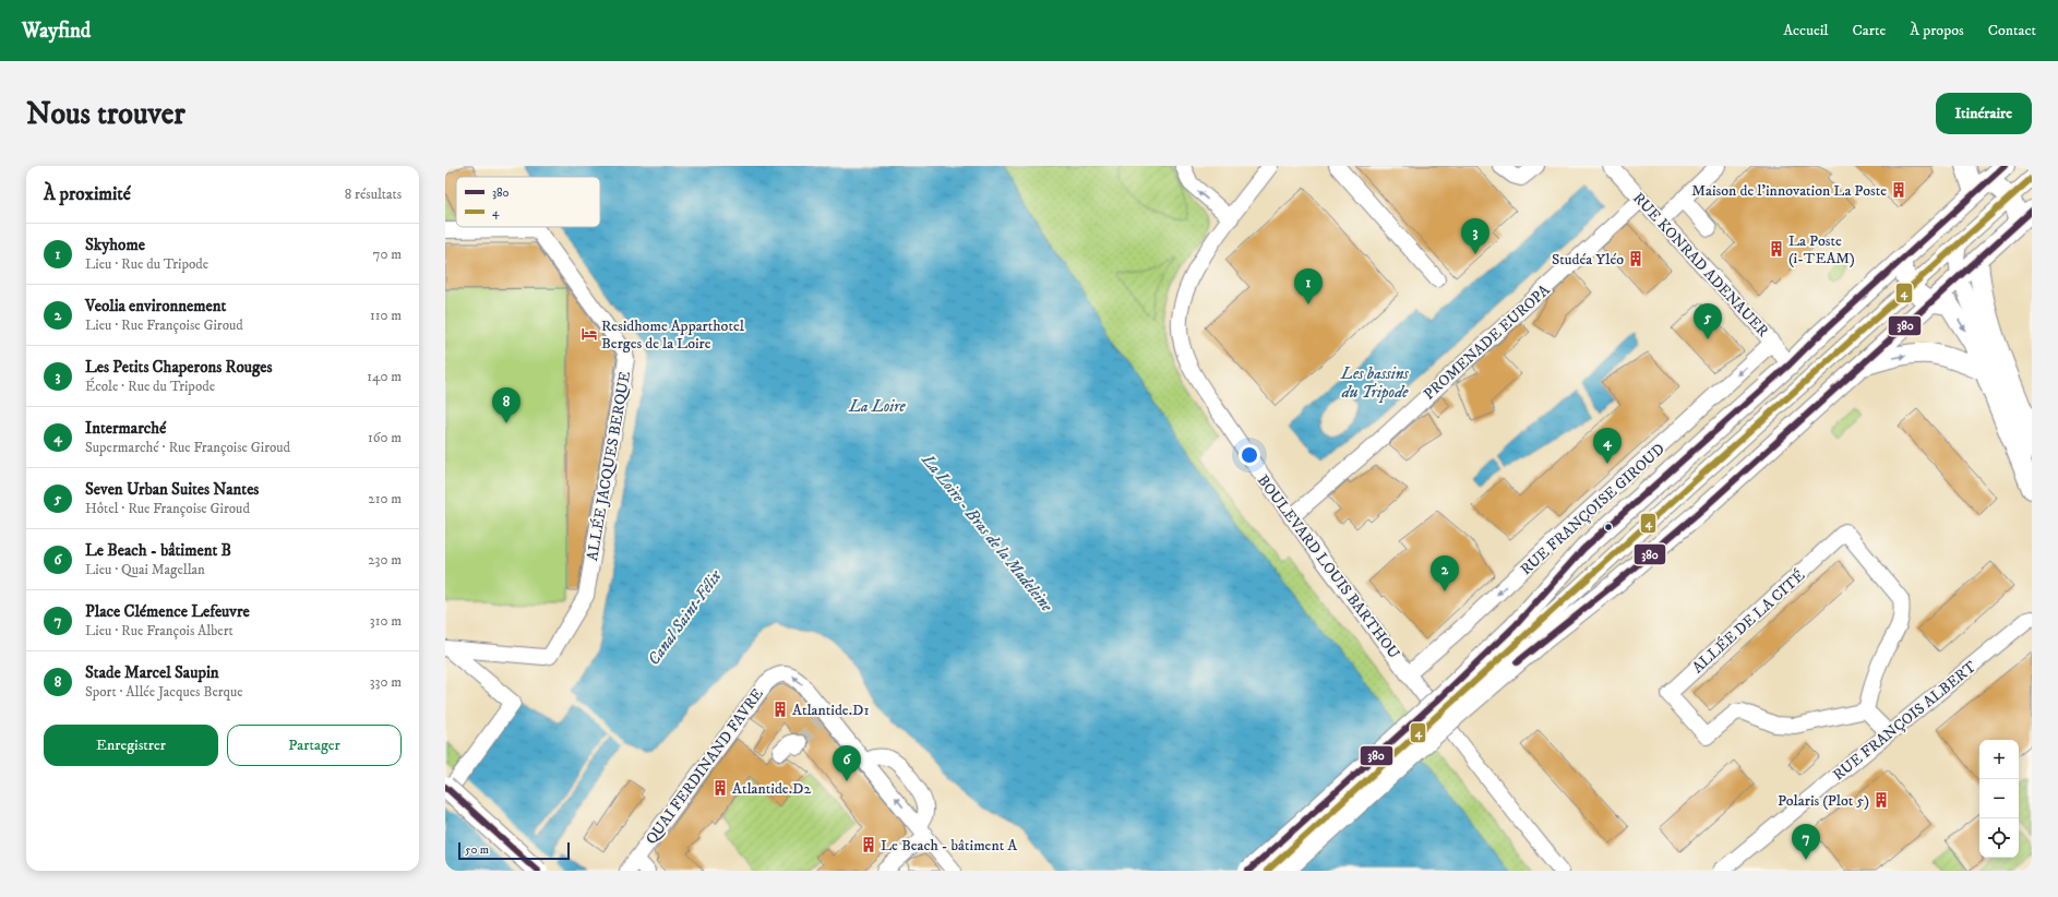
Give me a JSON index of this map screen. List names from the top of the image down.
{
  "streets": {
    "street": [
      "RUE KONRAD ADENAUER",
      "PROMENADE EUROPA",
      "ALLÉE JACQUES BERQUE",
      "RUE FRANÇOISE GIROUD",
      "BOULEVARD LOUIS BARTHOU",
      "ALLÉE DE LA CITÉ",
      "RUE FRANÇOIS ALBERT",
      "QUAI FERDINAND FAVRE"
    ]
  },
  "crossings": [
    ["RUE KONRAD ADENAUER", "PROMENADE EUROPA"],
    ["RUE KONRAD ADENAUER", "RUE FRANÇOISE GIROUD"],
    ["PROMENADE EUROPA", "BOULEVARD LOUIS BARTHOU"],
    ["RUE FRANÇOISE GIROUD", "BOULEVARD LOUIS BARTHOU"]
  ],
  "water": [
    "Les bassins du Tripode",
    "La Loire",
    "La Loire - Bras de la Madeleine",
    "Canal Saint-Félix"
  ],
  "places": {
    "building": [
      "Maison de l'innovation La Poste",
      "La Poste (i-TEAM)",
      "Studéa Yléo",
      "Atlantide.D1",
      "Atlantide.D2",
      "Polaris (Plot 5)",
      "Le Beach - bâtiment A"
    ],
    "hotel": ["Residhome Apparthotel Berges de la Loire"]
  },
  "lines": ["transit line 380", "transit line 4"],
  "legend": ["380", "4"],
  "scale_bar": "50 m",
  "page": {
    "header": "Wayfind",
    "nav": [
      "Accueil",
      "Carte",
      "À propos",
      "Contact"
    ],
    "buttons": [
      "Itinéraire",
      ["Enregistrer", "Partager"]
    ],
    "title": "Nous trouver",
    "heading": ["À proximité", "8 résultats"],
    "pins": [
      "3",
      "1",
      "5",
      "8",
      "4",
      "2",
      "6",
      "7"
    ],
    "list": [
      {
        "mark": "1",
        "name": "Skyhome",
        "note": "Lieu · Rue du Tripode",
        "value": "70 m"
      },
      {
        "mark": "2",
        "name": "Veolia environnement",
        "note": "Lieu · Rue Françoise Giroud",
        "value": "110 m"
      },
      {
        "mark": "3",
        "name": "Les Petits Chaperons Rouges",
        "note": "École · Rue du Tripode",
        "value": "140 m"
      },
      {
        "mark": "4",
        "name": "Intermarché",
        "note": "Supermarché · Rue Françoise Giroud",
        "value": "160 m"
      },
      {
        "mark": "5",
        "name": "Seven Urban Suites Nantes",
        "note": "Hôtel · Rue Françoise Giroud",
        "value": "210 m"
      },
      {
        "mark": "6",
        "name": "Le Beach - bâtiment B",
        "note": "Lieu · Quai Magellan",
        "value": "230 m"
      },
      {
        "mark": "7",
        "name": "Place Clémence Lefeuvre",
        "note": "Lieu · Rue François Albert",
        "value": "310 m"
      },
      {
        "mark": "8",
        "name": "Stade Marcel Saupin",
        "note": "Sport · Allée Jacques Berque",
        "value": "330 m"
      }
    ],
    "map_buttons": ["+", "−"],
    "scale": "50 m"
  }
}
